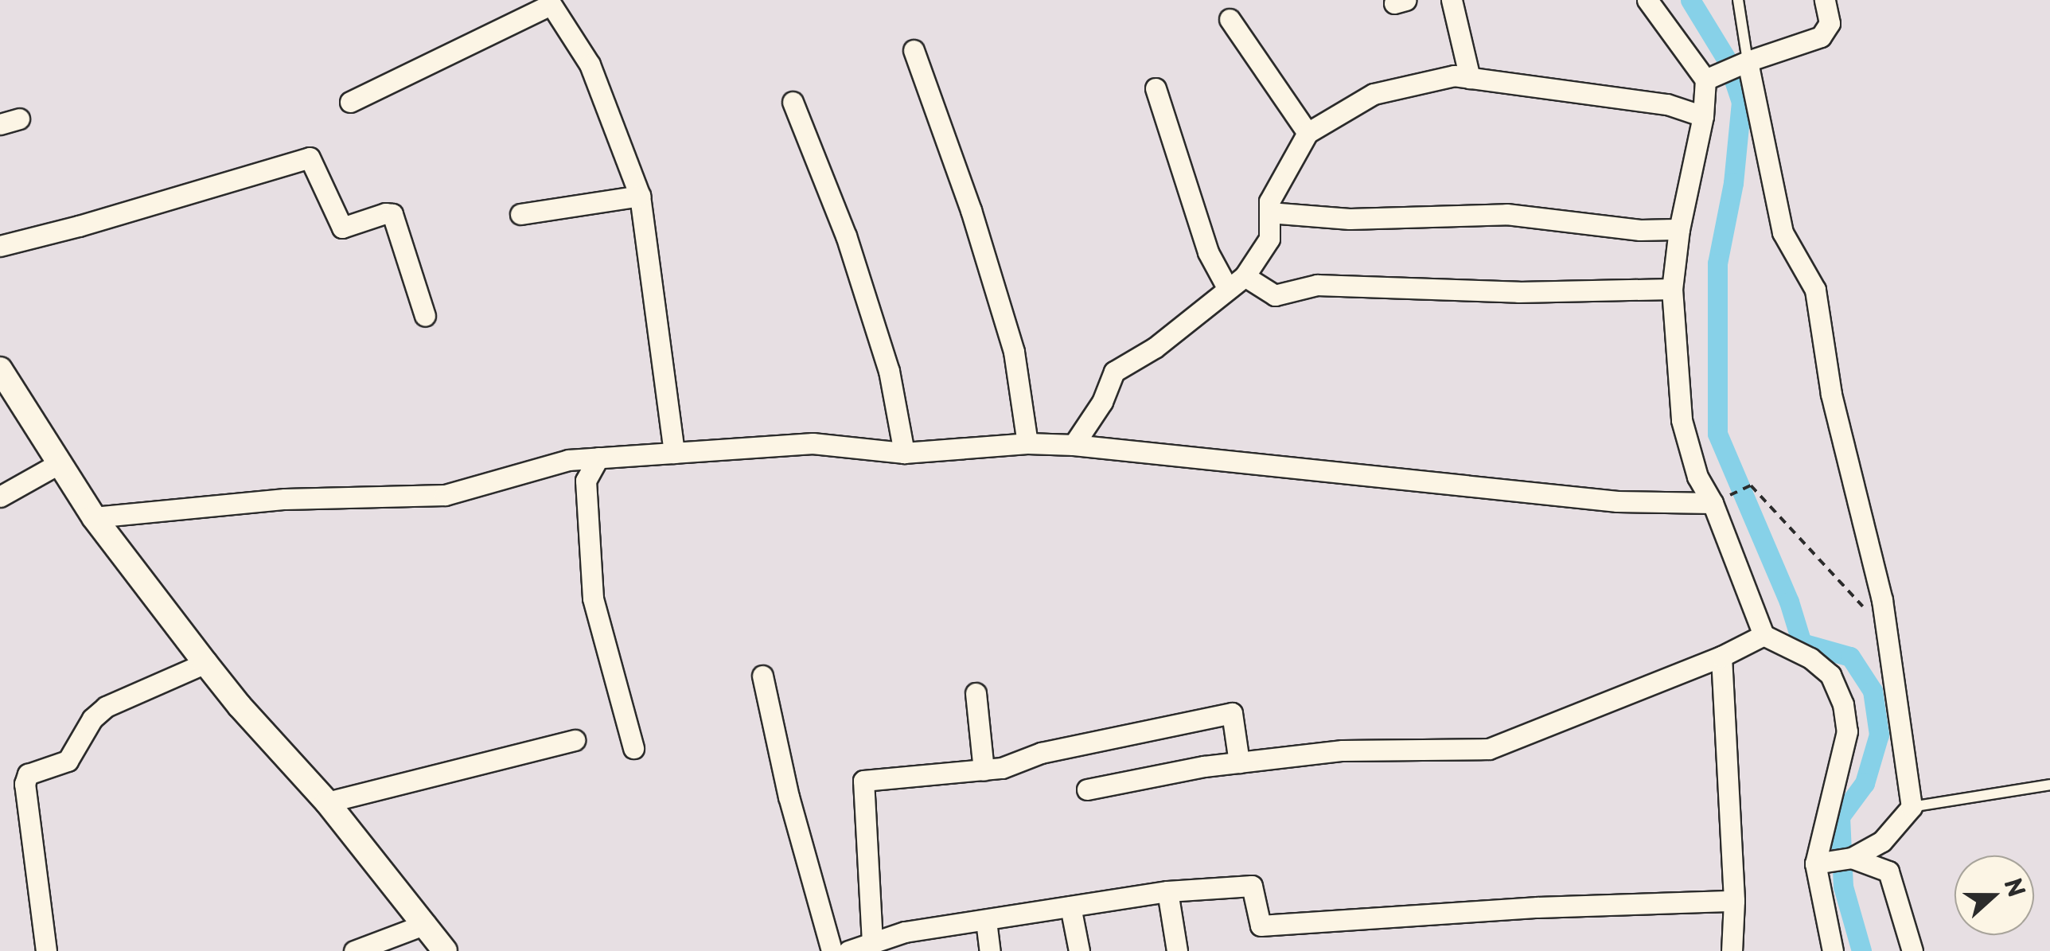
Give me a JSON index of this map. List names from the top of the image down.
{
  "north": "right"
}
